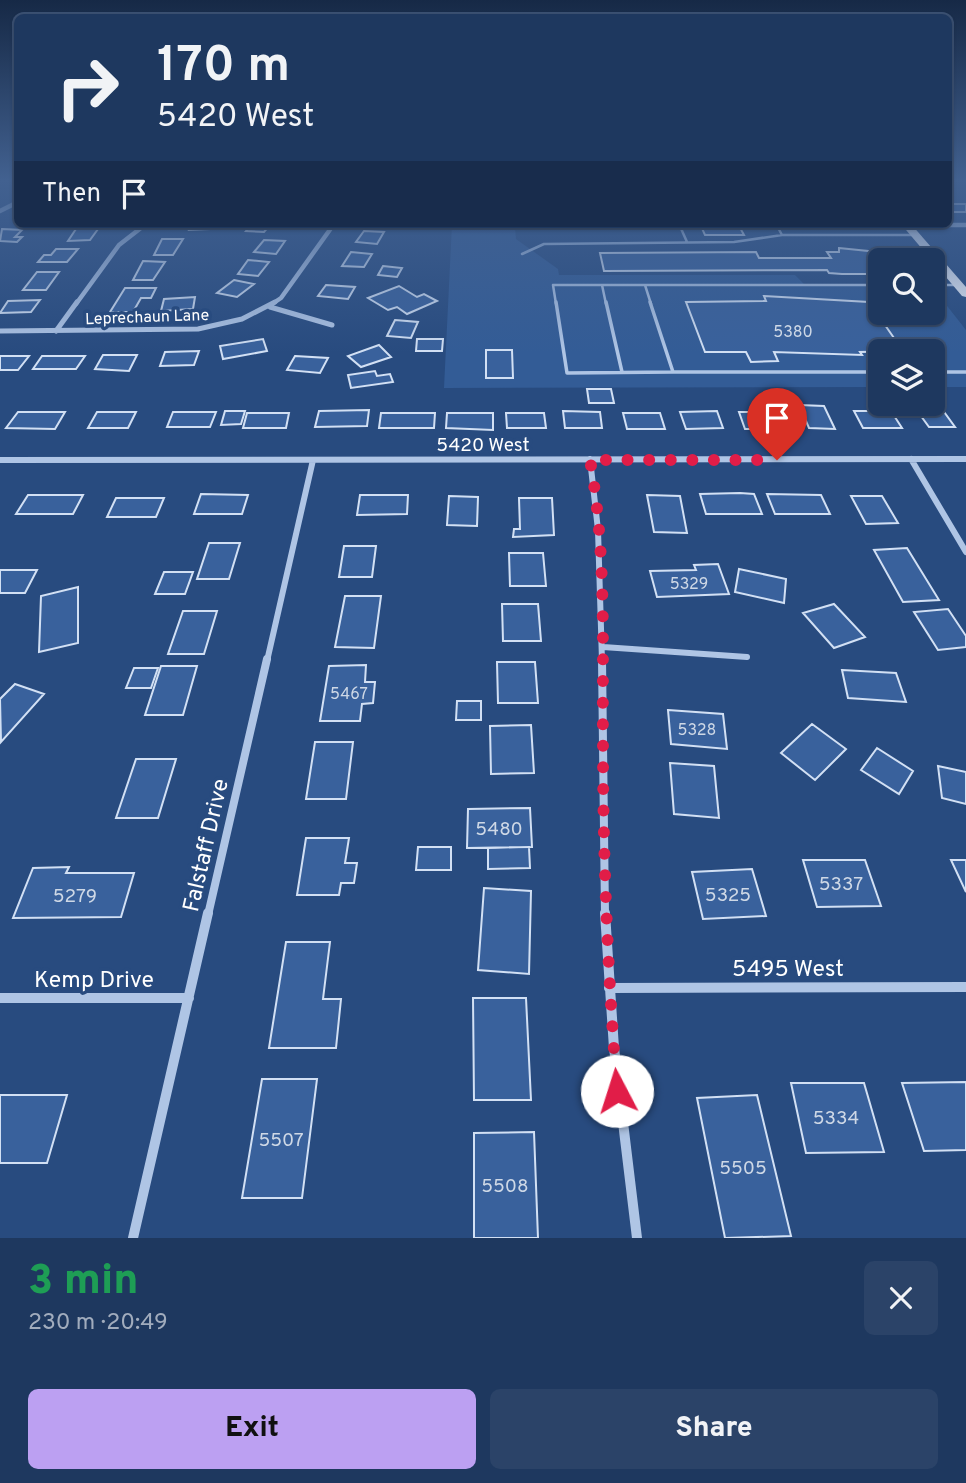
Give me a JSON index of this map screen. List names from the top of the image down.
{
  "streets": {
    "street": [
      "Leprechaun Lane",
      "5420 West",
      "Falstaff Drive",
      "5495 West",
      "Kemp Drive"
    ]
  },
  "crossings": [
    ["5420 West", "Falstaff Drive"],
    ["Falstaff Drive", "Kemp Drive"]
  ],
  "house_numbers": [
    "5380",
    "5329",
    "5467",
    "5328",
    "5480",
    "5337",
    "5325",
    "5279",
    "5334",
    "5507",
    "5505",
    "5508"
  ],
  "page": {
    "turn": ["170 m", "5420 West"],
    "then": "Then",
    "heading": ["3 min", "230 m · 20:49"],
    "buttons": ["Exit", "Share"]
  }
}
